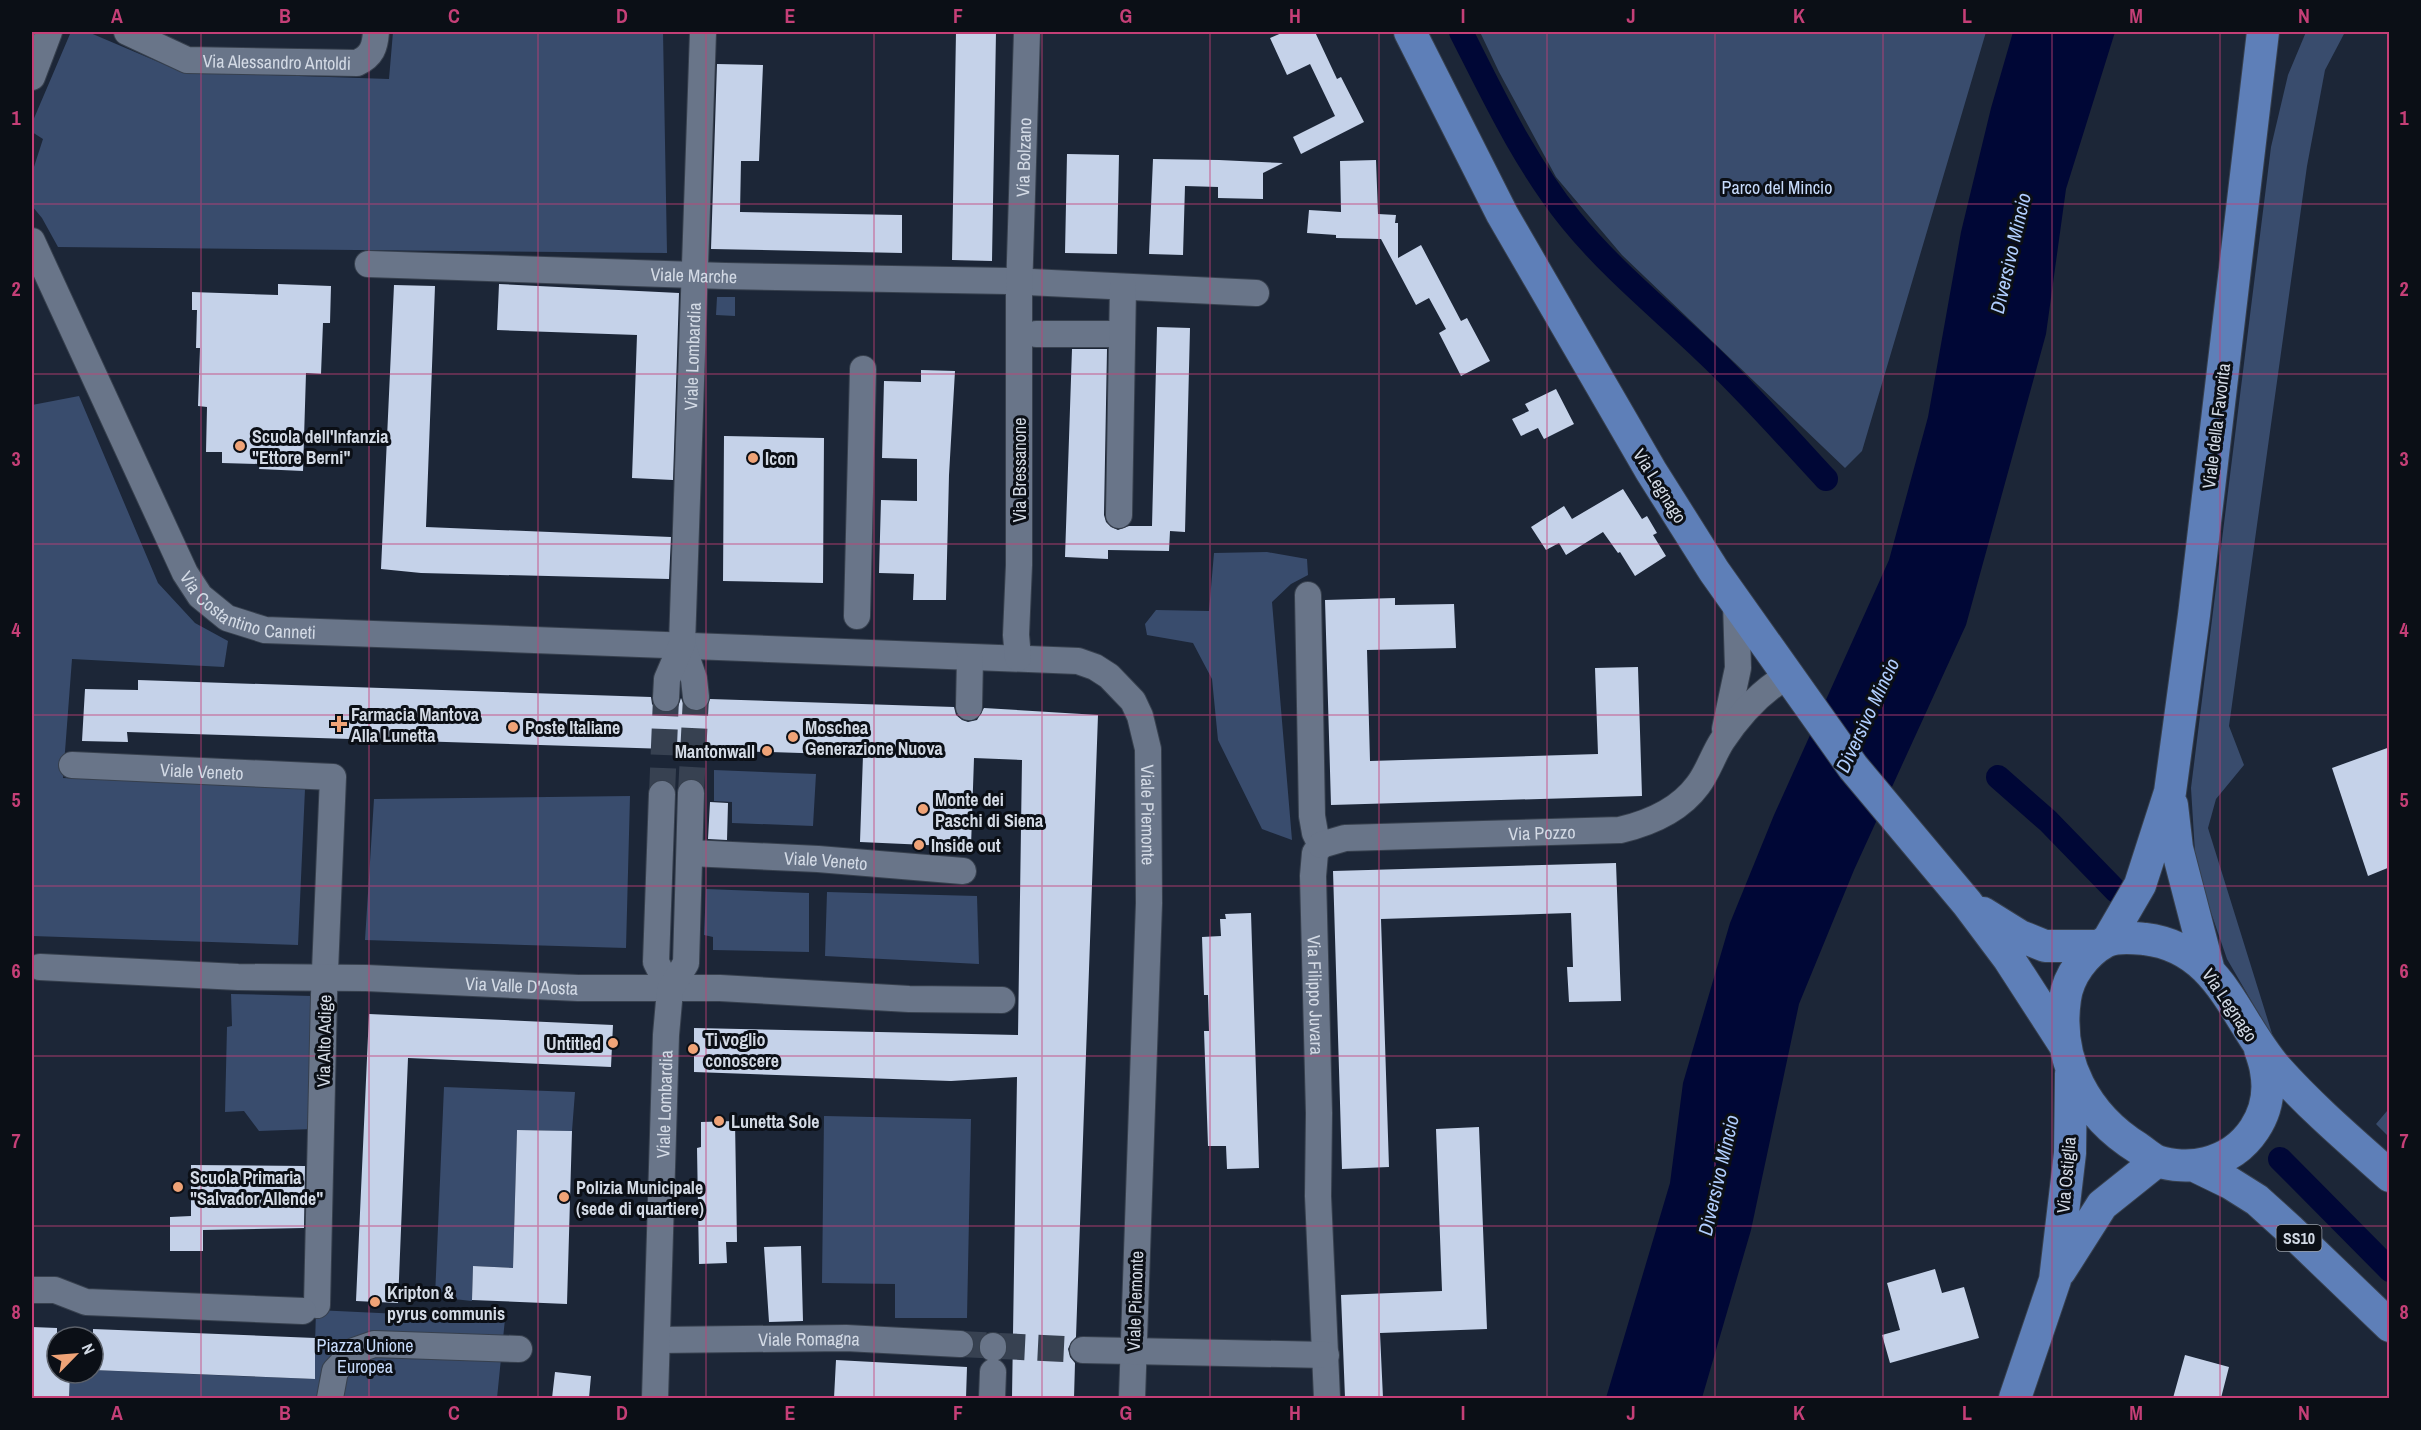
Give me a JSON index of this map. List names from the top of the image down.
{
  "streets": {
    "main road": [
      "Viale della Favorita",
      "Via Legnago",
      "Via Ostiglia",
      "SS10"
    ],
    "street": [
      "Via Alessandro Antoldi",
      "Via Bolzano",
      "Viale Marche",
      "Viale Lombardia",
      "Via Bressanone",
      "Via Costantino Canneti",
      "Viale Veneto",
      "Viale Piemonte",
      "Via Pozzo",
      "Via Valle D'Aosta",
      "Via Filippo Juvara",
      "Via Alto Adige",
      "Viale Romagna"
    ]
  },
  "crossings": [
    ["Via Bolzano", "Viale Marche"],
    ["Via Bolzano", "Via Bressanone"],
    ["Viale Marche", "Viale Lombardia"],
    ["Viale Marche", "Via Bressanone"],
    ["Viale Lombardia", "Via Costantino Canneti"],
    ["Viale Lombardia", "Viale Veneto"],
    ["Viale Lombardia", "Viale Piemonte"],
    ["Viale Lombardia", "Via Valle D'Aosta"],
    ["Viale Lombardia", "Viale Romagna"],
    ["Viale della Favorita", "Via Legnago"],
    ["Viale della Favorita", "Via Ostiglia"],
    ["Via Bressanone", "Viale Piemonte"],
    ["Via Legnago", "Via Pozzo"],
    ["Via Legnago", "Via Ostiglia"],
    ["Via Costantino Canneti", "Viale Piemonte"],
    ["Viale Veneto", "Via Alto Adige"],
    ["Via Pozzo", "Via Filippo Juvara"],
    ["Via Valle D'Aosta", "Via Alto Adige"]
  ],
  "water": ["Diversivo Mincio"],
  "parks": ["Parco del Mincio", "Piazza Unione Europea"],
  "places": {
    "other": [
      "Scuola dell'Infanzia \"Ettore Berni\"",
      "Icon",
      "Poste Italiane",
      "Moschea Generazione Nuova",
      "Mantonwall",
      "Monte dei Paschi di Siena",
      "Inside out",
      "Untitled",
      "Ti voglio conoscere",
      "Lunetta Sole",
      "Scuola Primaria \"Salvador Allende\"",
      "Polizia Municipale (sede di quartiere)",
      "Kripton & pyrus communis"
    ],
    "health": ["Farmacia Mantova Alla Lunetta"]
  },
  "north": "top right",
  "grid": {
    "columns": [
      "A",
      "B",
      "C",
      "D",
      "E",
      "F",
      "G",
      "H",
      "I",
      "J",
      "K",
      "L",
      "M",
      "N"
    ],
    "rows": [
      "1",
      "2",
      "3",
      "4",
      "5",
      "6",
      "7",
      "8"
    ]
  }
}
